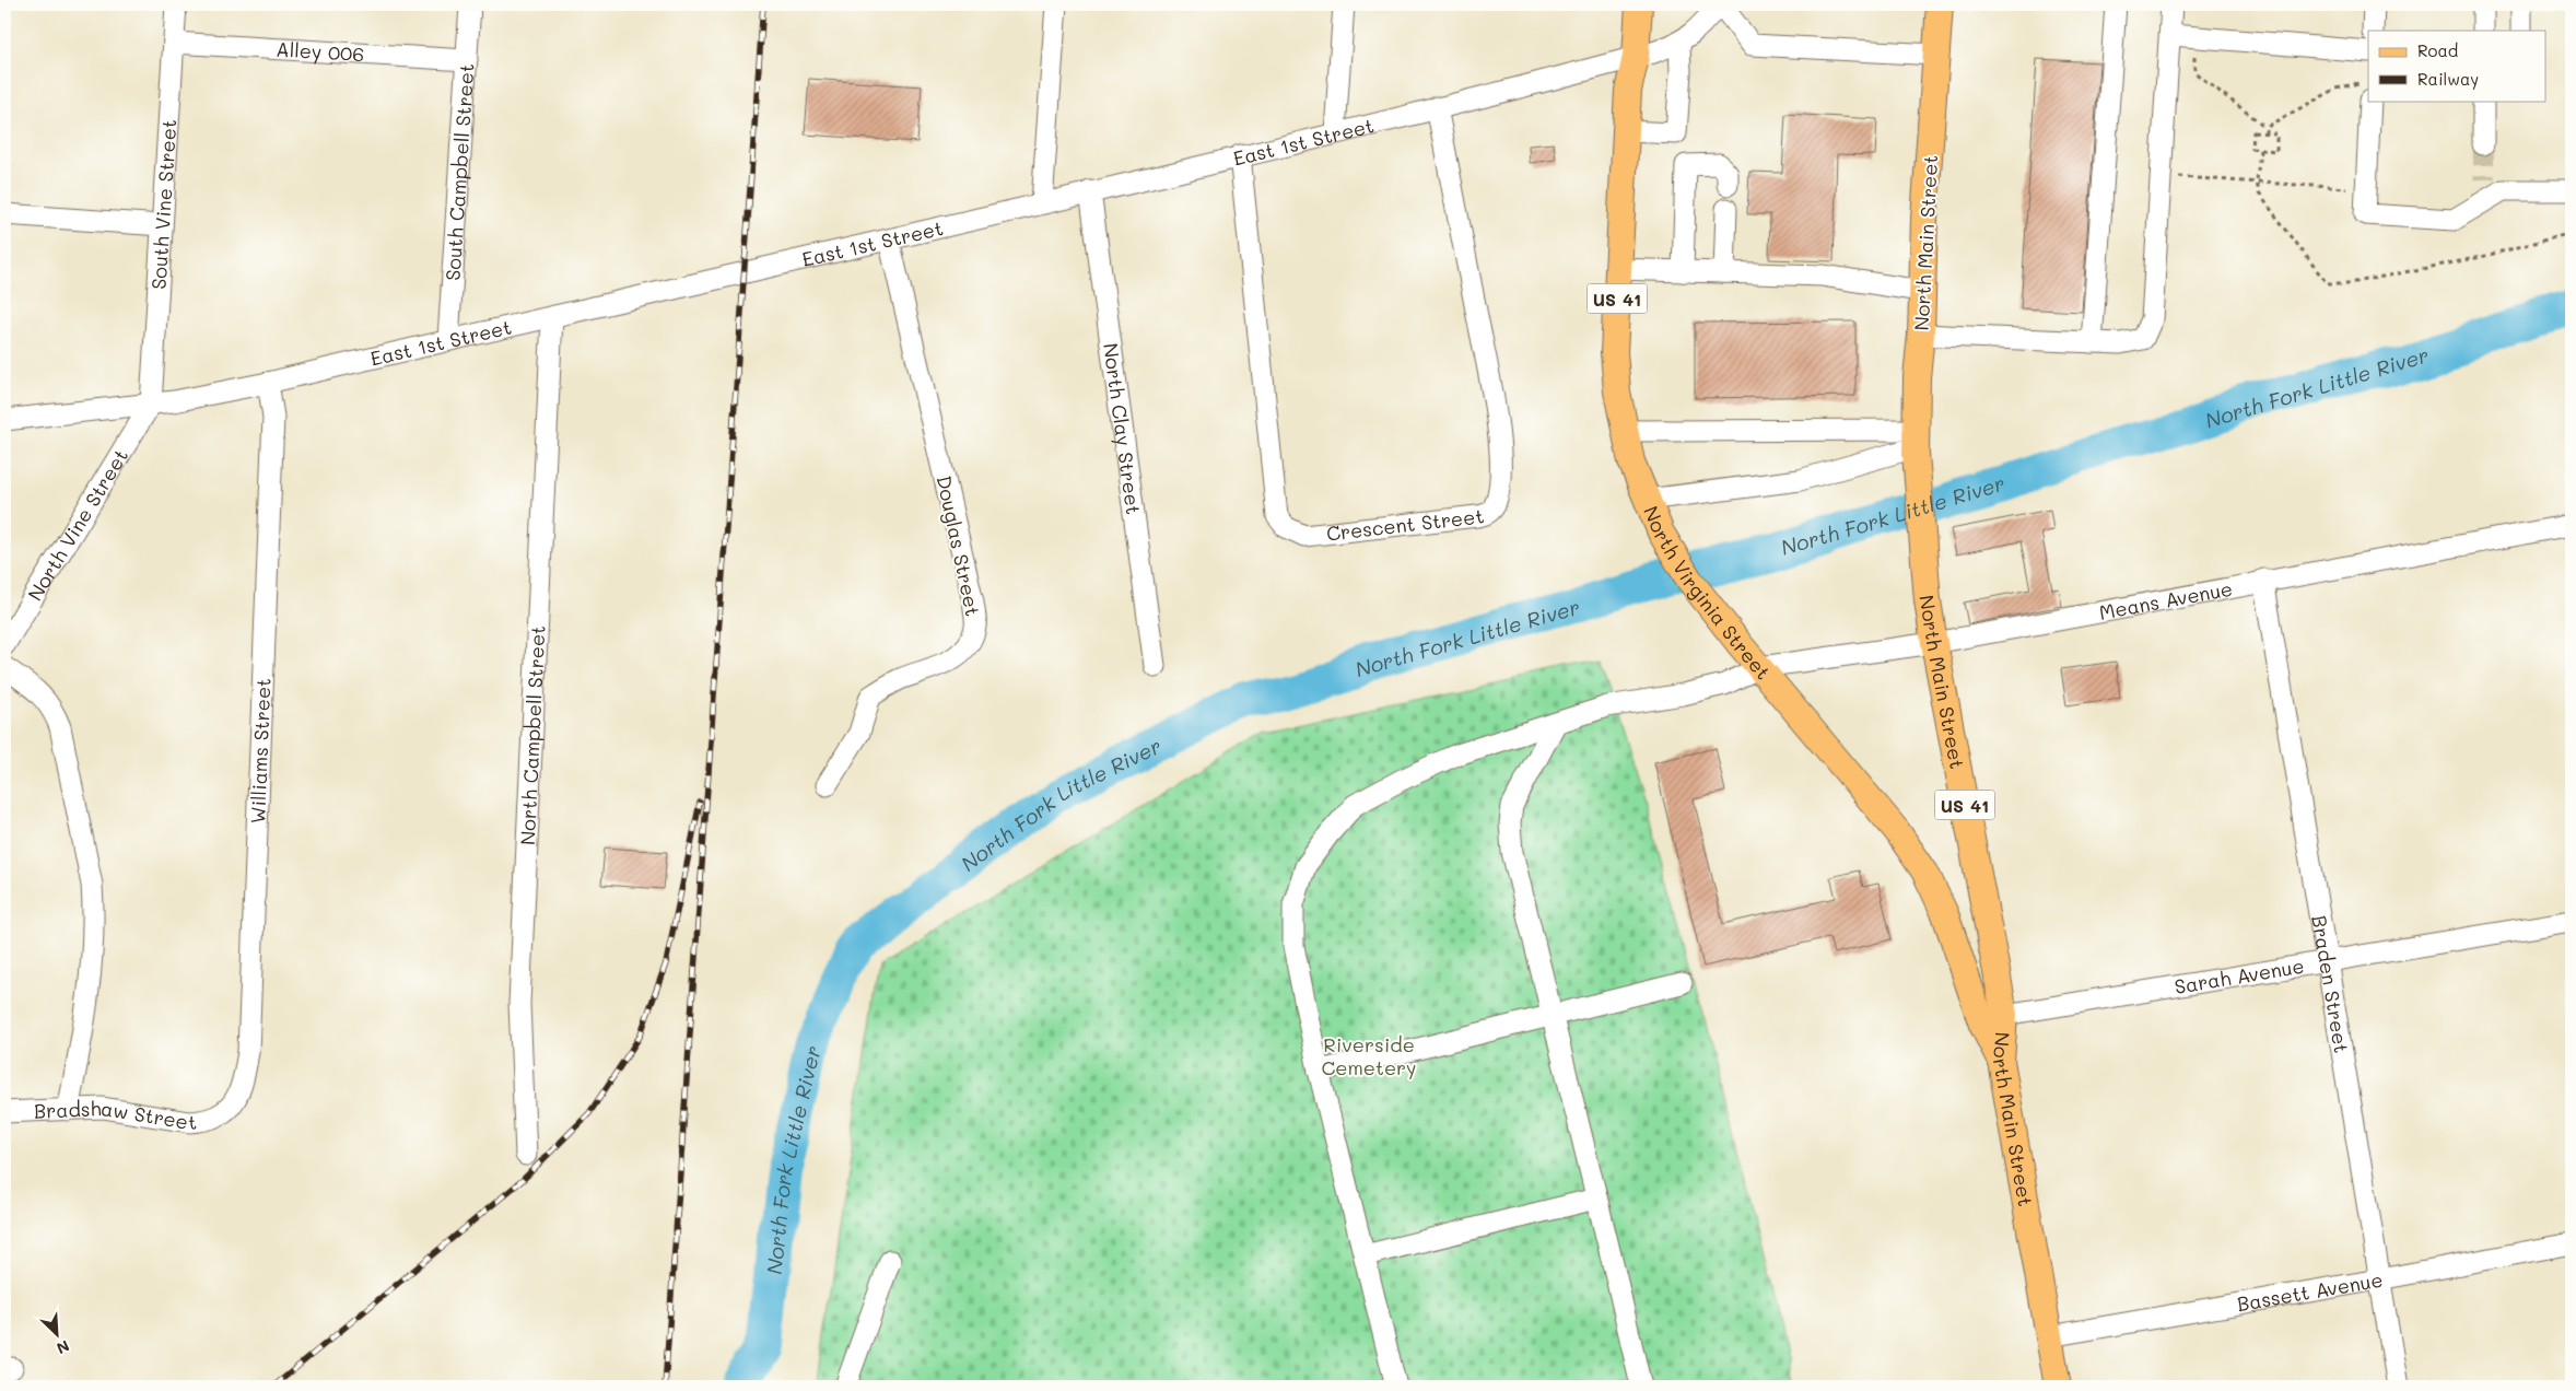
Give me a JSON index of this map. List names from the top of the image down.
{
  "streets": {
    "main road": ["North Main Street", "US 41", "North Virginia Street"],
    "street": [
      "Alley 006",
      "East 1st Street",
      "South Campbell Street",
      "South Vine Street",
      "North Clay Street",
      "Crescent Street",
      "North Vine Street",
      "Douglas Street",
      "Means Avenue",
      "North Campbell Street",
      "Williams Street",
      "Sarah Avenue",
      "Braden Street",
      "Bradshaw Street",
      "Bassett Avenue"
    ]
  },
  "crossings": [
    ["Alley 006", "South Campbell Street"],
    ["Alley 006", "South Vine Street"],
    ["East 1st Street", "South Campbell Street"],
    ["East 1st Street", "South Vine Street"],
    ["East 1st Street", "US 41"],
    ["East 1st Street", "North Clay Street"],
    ["East 1st Street", "Crescent Street"],
    ["East 1st Street", "North Vine Street"],
    ["East 1st Street", "Douglas Street"],
    ["East 1st Street", "North Virginia Street"],
    ["East 1st Street", "North Campbell Street"],
    ["East 1st Street", "Williams Street"],
    ["South Vine Street", "North Vine Street"],
    ["North Main Street", "North Virginia Street"],
    ["North Main Street", "Means Avenue"],
    ["North Main Street", "Sarah Avenue"],
    ["North Main Street", "Bassett Avenue"],
    ["US 41", "North Virginia Street"],
    ["North Virginia Street", "Means Avenue"],
    ["Means Avenue", "Braden Street"],
    ["Williams Street", "Bradshaw Street"],
    ["Sarah Avenue", "Braden Street"],
    ["Braden Street", "Bassett Avenue"]
  ],
  "water": ["North Fork Little River"],
  "parks": ["Riverside Cemetery"],
  "legend": ["Road", "Railway"],
  "north": "bottom right"
}
